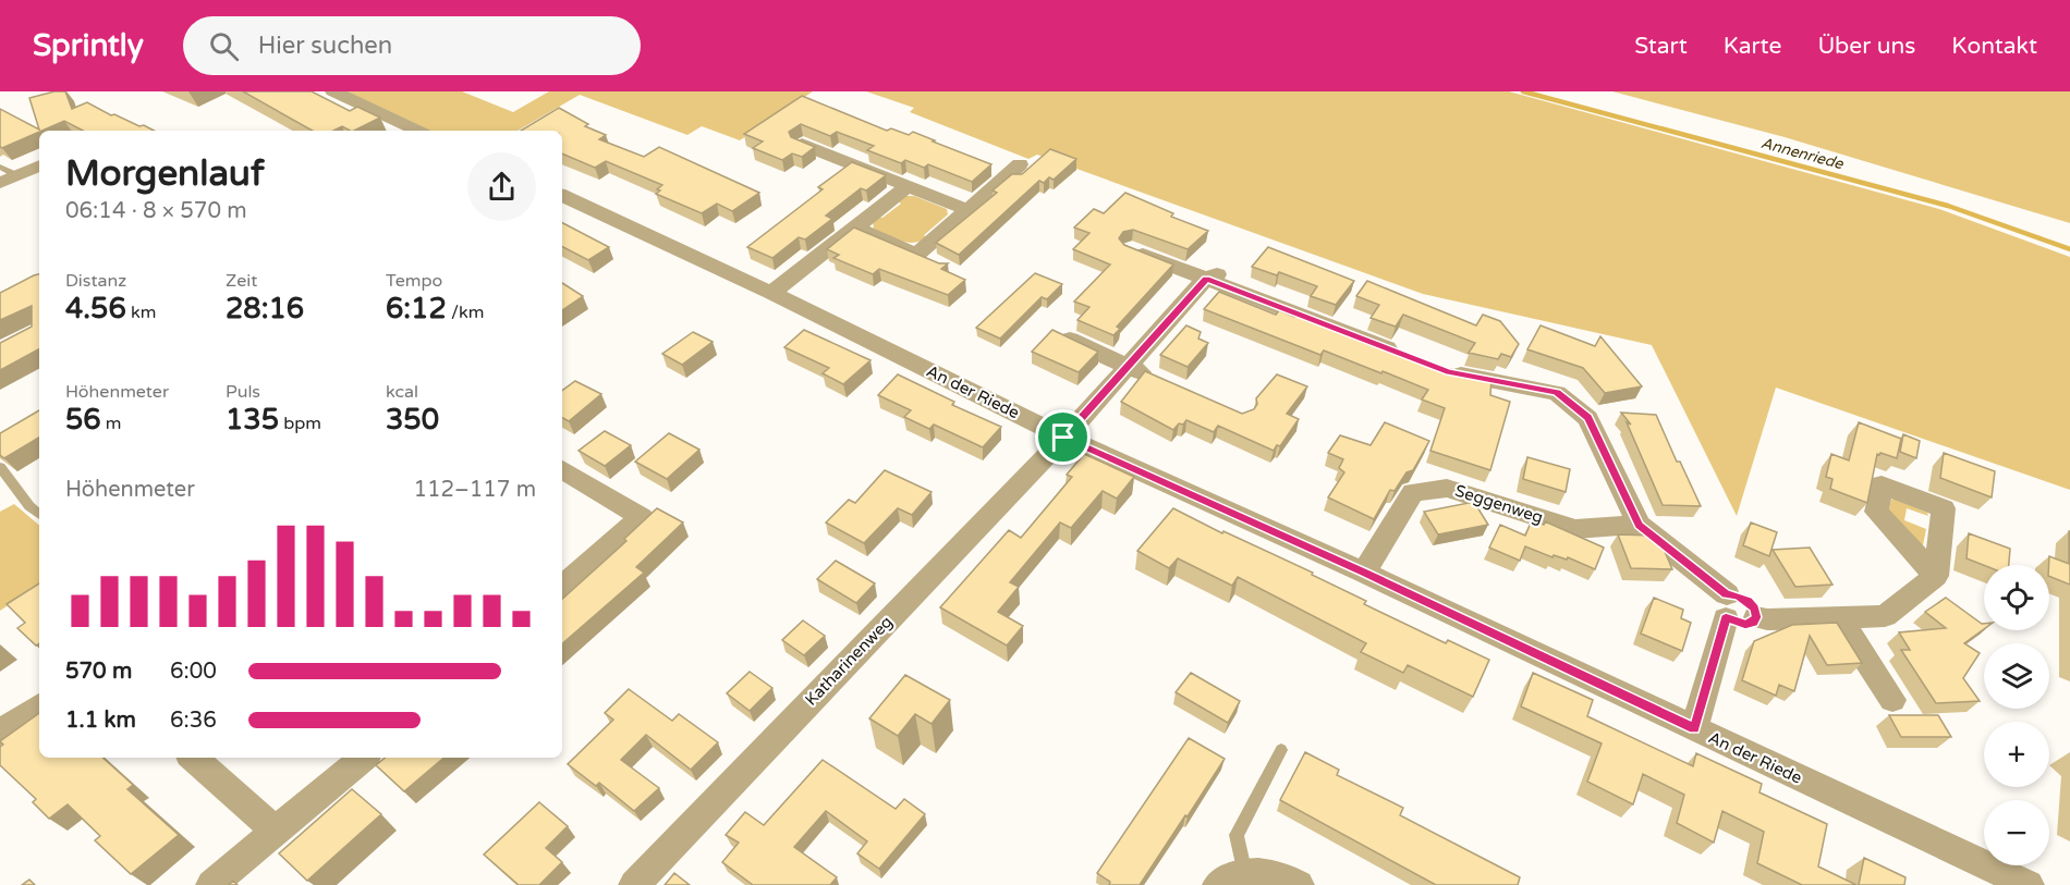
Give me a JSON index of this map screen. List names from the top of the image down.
{
  "streets": {
    "street": ["An der Riede", "Seggenweg", "Katharinenweg"]
  },
  "crossings": [
    ["An der Riede", "Seggenweg"],
    ["An der Riede", "Katharinenweg"]
  ],
  "water": ["Annenriede"],
  "page": {
    "header": "Sprintly",
    "search": "Hier suchen",
    "nav": [
      "Start",
      "Karte",
      "Über uns",
      "Kontakt"
    ],
    "heading": ["Morgenlauf", "06:14 · 8 × 570 m"],
    "stats": [
      ["Distanz", "4.56 km"],
      ["Zeit", "28:16"],
      ["Tempo", "6:12 /km"],
      ["Höhenmeter", "56 m"],
      ["Puls", "135 bpm"],
      ["kcal", "350"]
    ],
    "chart": ["Höhenmeter", "112–117 m"],
    "map_buttons": ["+", "−"],
    "list": [
      {
        "name": "570 m",
        "note": "6:00"
      },
      {
        "name": "1.1 km",
        "note": "6:36"
      }
    ]
  }
}
